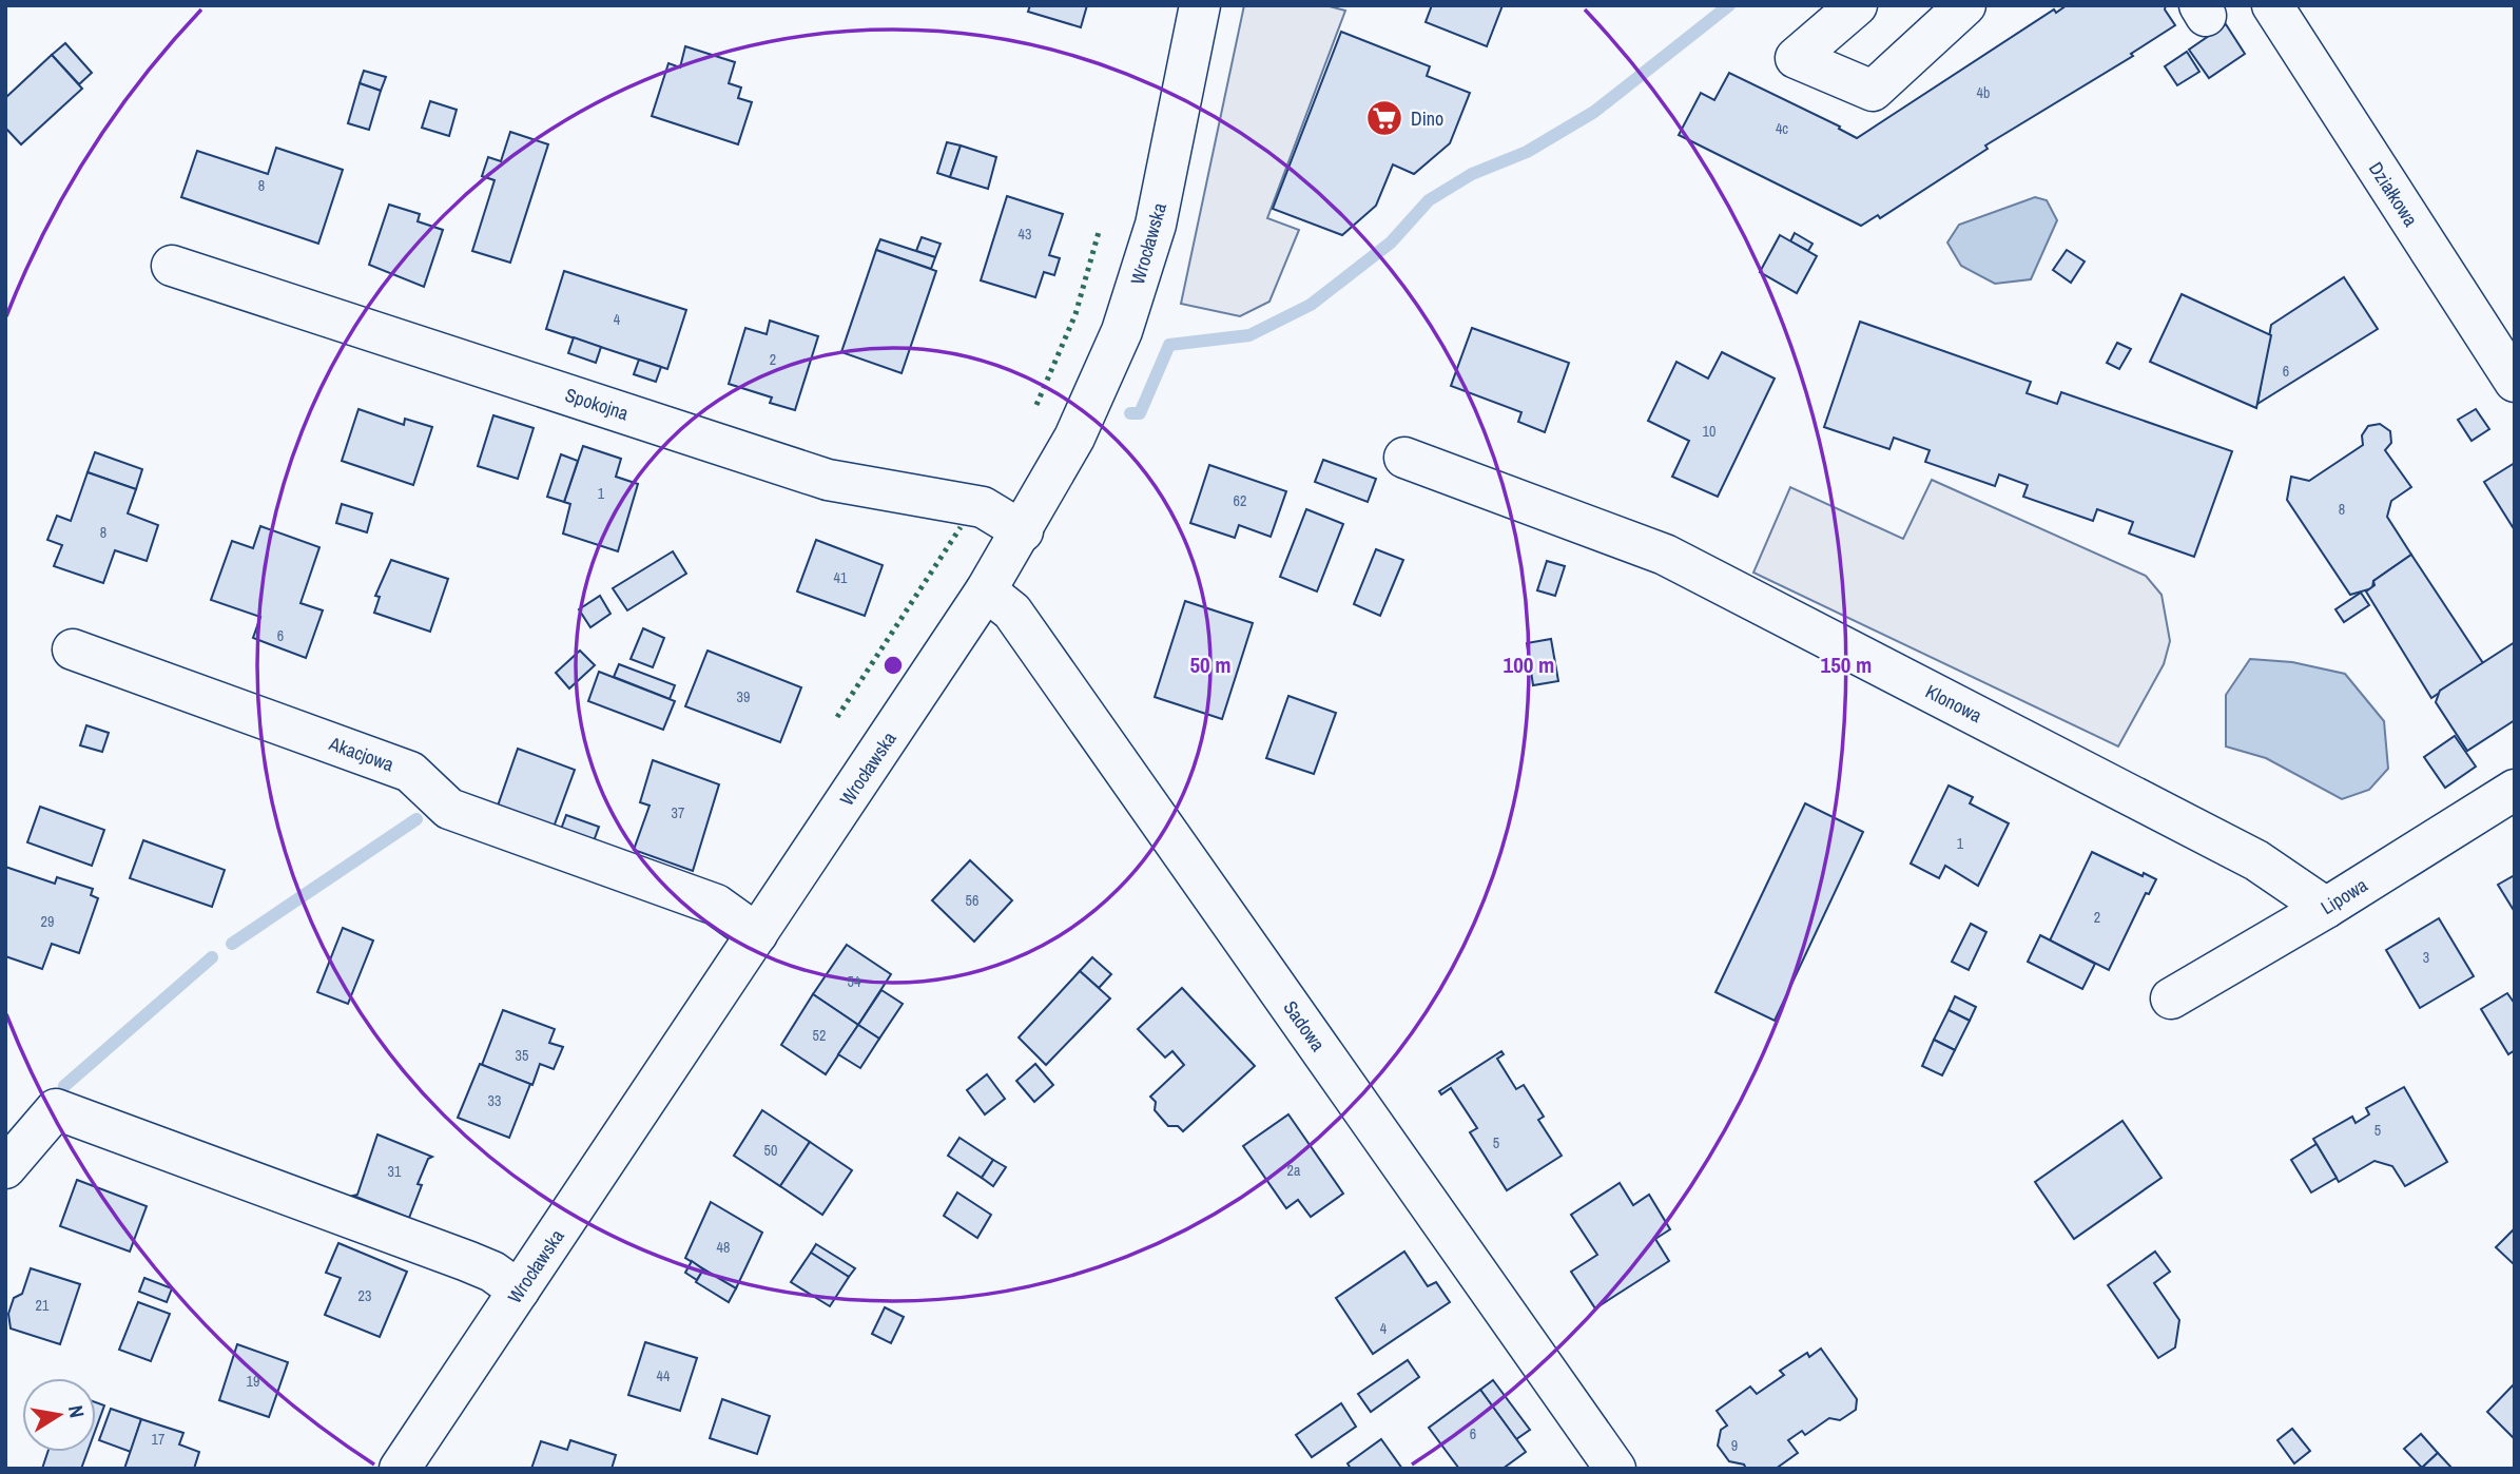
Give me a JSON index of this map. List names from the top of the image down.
{
  "streets": {
    "street": [
      "Działkowa",
      "Wrocławska",
      "Spokojna",
      "Klonowa",
      "Akacjowa",
      "Lipowa",
      "Sadowa"
    ]
  },
  "crossings": [
    ["Wrocławska", "Spokojna"],
    ["Wrocławska", "Akacjowa"],
    ["Wrocławska", "Sadowa"],
    ["Klonowa", "Lipowa"]
  ],
  "places": {
    "supermarket": ["Dino"]
  },
  "house_numbers": [
    "4b",
    "4c",
    "8",
    "43",
    "4",
    "2",
    "6",
    "10",
    "1",
    "62",
    "8",
    "8",
    "41",
    "6",
    "39",
    "37",
    "1",
    "56",
    "2",
    "29",
    "3",
    "54",
    "52",
    "35",
    "33",
    "5",
    "5",
    "50",
    "2a",
    "31",
    "48",
    "23",
    "21",
    "4",
    "44",
    "19",
    "6",
    "17",
    "9"
  ],
  "north": "right",
  "rings": ["50 m", "100 m", "150 m"]
}
